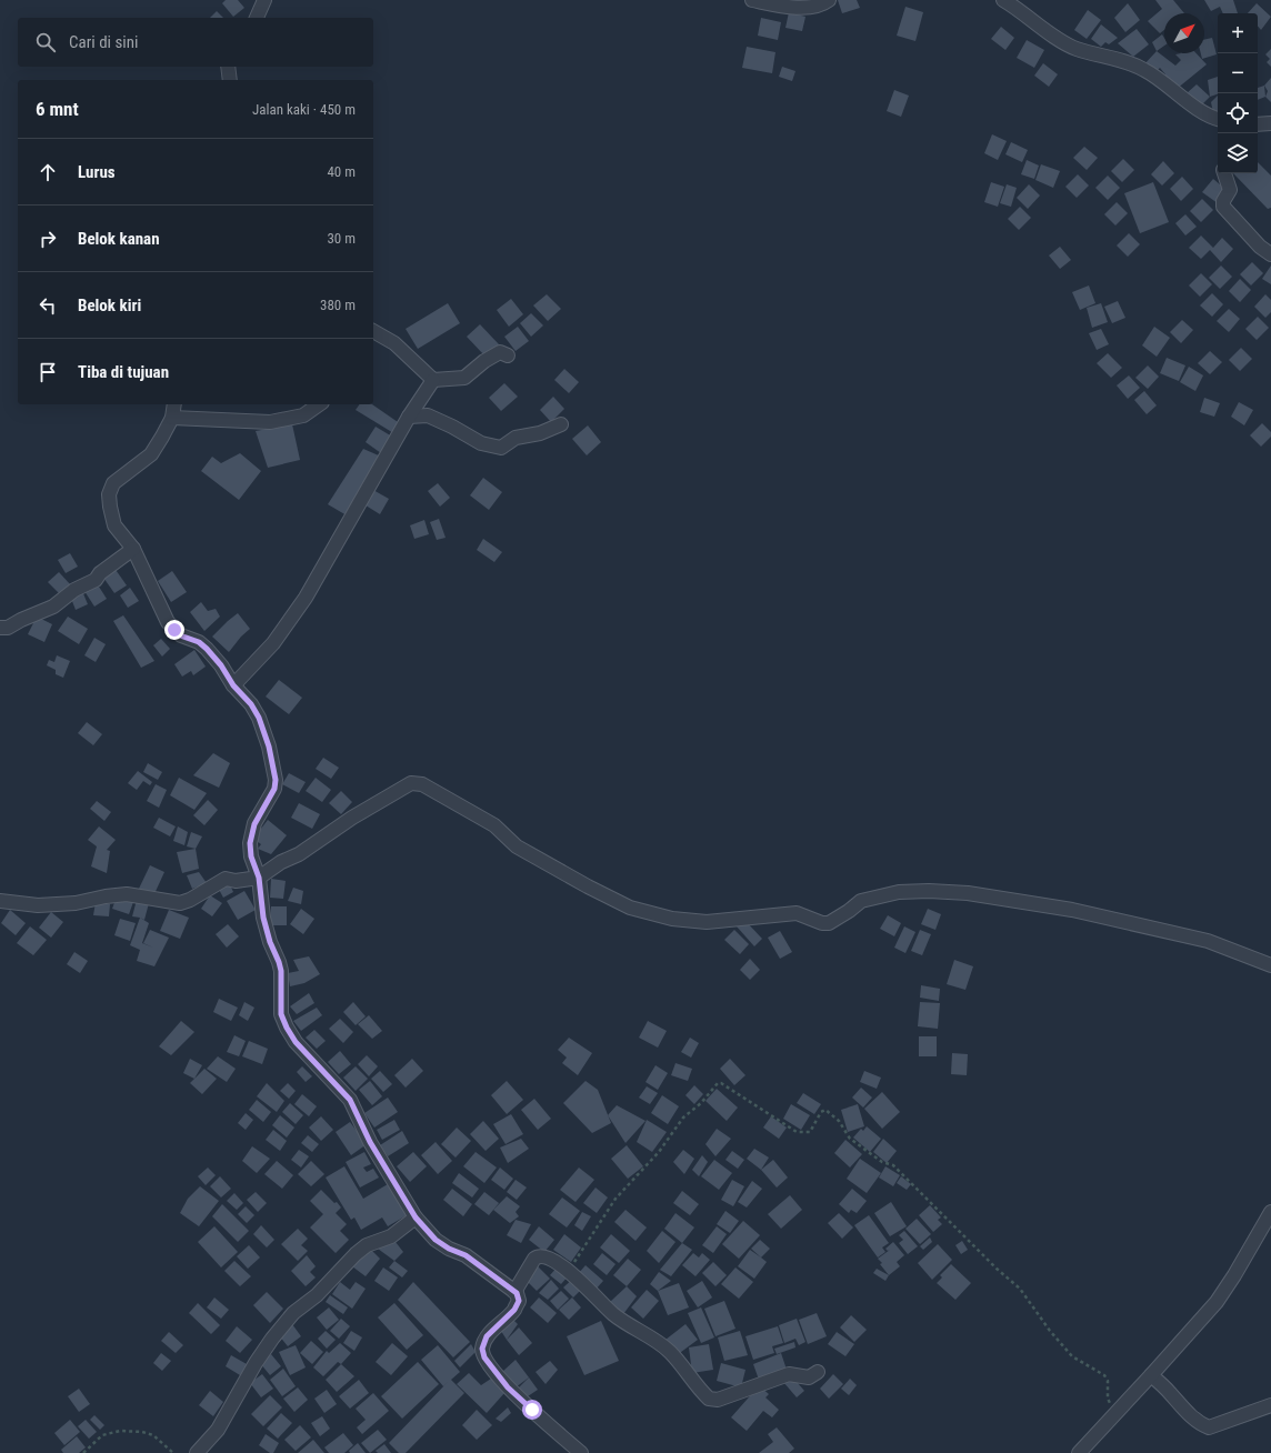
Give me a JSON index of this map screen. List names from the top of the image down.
{
  "north": "top right",
  "page": {
    "map_buttons": ["+", "−"],
    "search": "Cari di sini",
    "heading": ["6 mnt", "Jalan kaki · 450 m"],
    "list": [
      ["Lurus", "40 m"],
      ["Belok kanan", "30 m"],
      ["Belok kiri", "380 m"],
      "Tiba di tujuan"
    ]
  }
}
